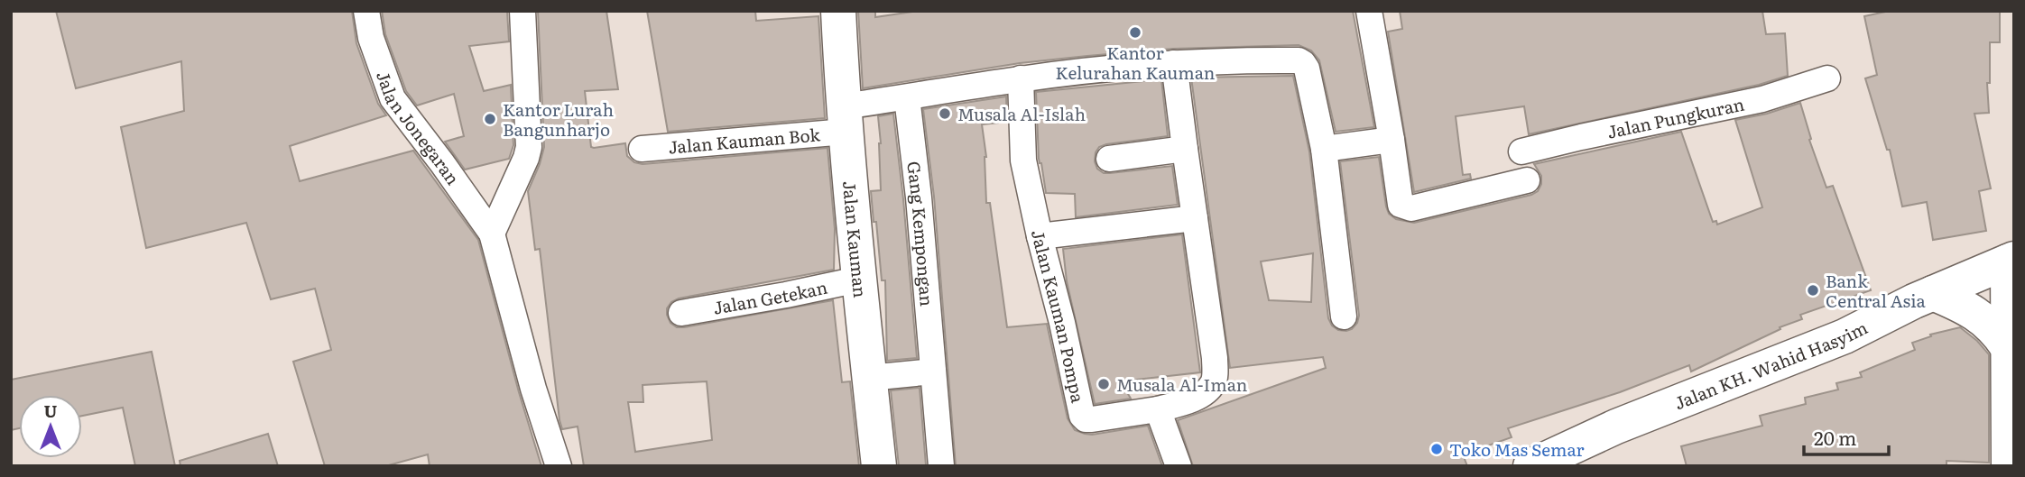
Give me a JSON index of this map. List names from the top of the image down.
{
  "streets": {
    "street": [
      "Jalan Pungkuran",
      "Jalan Jonegaran",
      "Jalan Kauman Bok",
      "Gang Kempongan",
      "Jalan Kauman",
      "Jalan Getekan",
      "Jalan Kauman Pompa",
      "Jalan KH. Wahid Hasyim"
    ]
  },
  "crossings": [
    ["Jalan Kauman Bok", "Jalan Kauman"],
    ["Jalan Kauman", "Jalan Getekan"]
  ],
  "places": [
    "Kantor Kelurahan Kauman",
    "Musala Al-Islah",
    "Kantor Lurah Bangunharjo",
    "Bank Central Asia",
    "Musala Al-Iman",
    "Toko Mas Semar"
  ],
  "scale_bar": "20 m",
  "north": "top"
}
